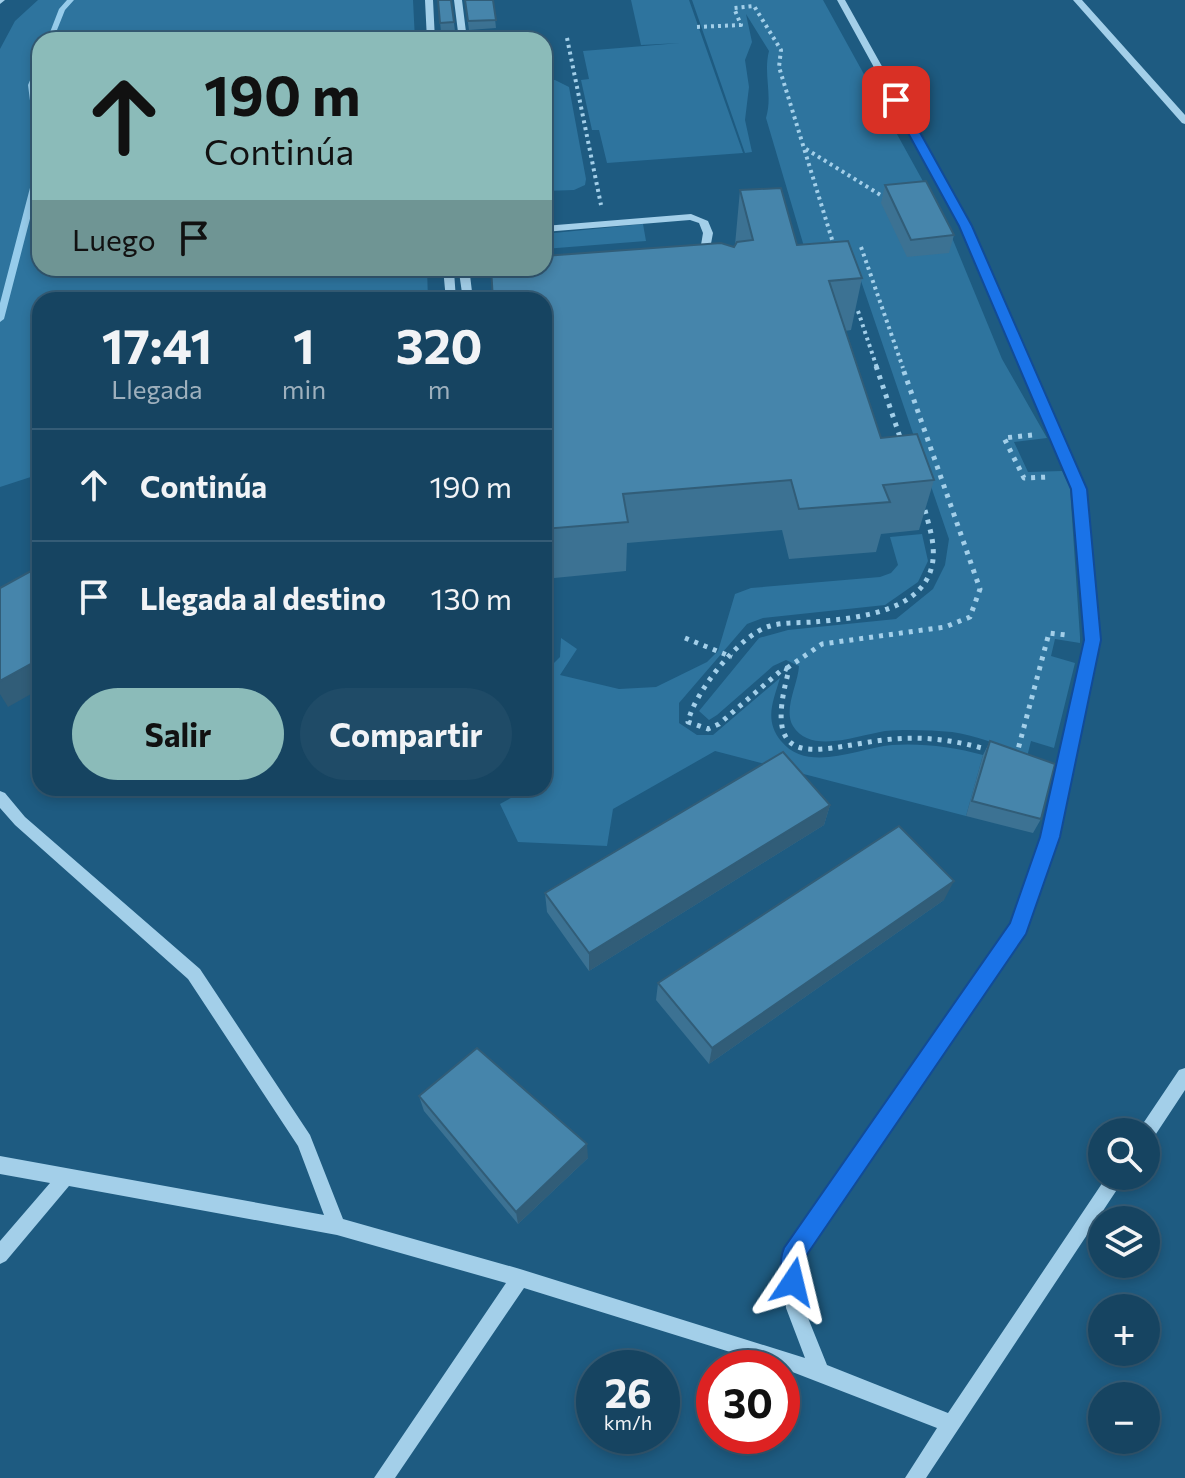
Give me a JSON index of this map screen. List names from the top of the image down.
{
  "page": {
    "turn": ["190 m", "Continúa"],
    "then": "Luego",
    "eta": [
      "17:41",
      "Llegada",
      "1",
      "min",
      "320",
      "m"
    ],
    "list": [
      {
        "name": "Continúa",
        "value": "190 m"
      },
      {
        "name": "Llegada al destino",
        "value": "130 m"
      }
    ],
    "buttons": ["Salir", "Compartir"],
    "map_buttons": ["+", "−"],
    "speed": "26 km/h",
    "limit": "30"
  }
}
